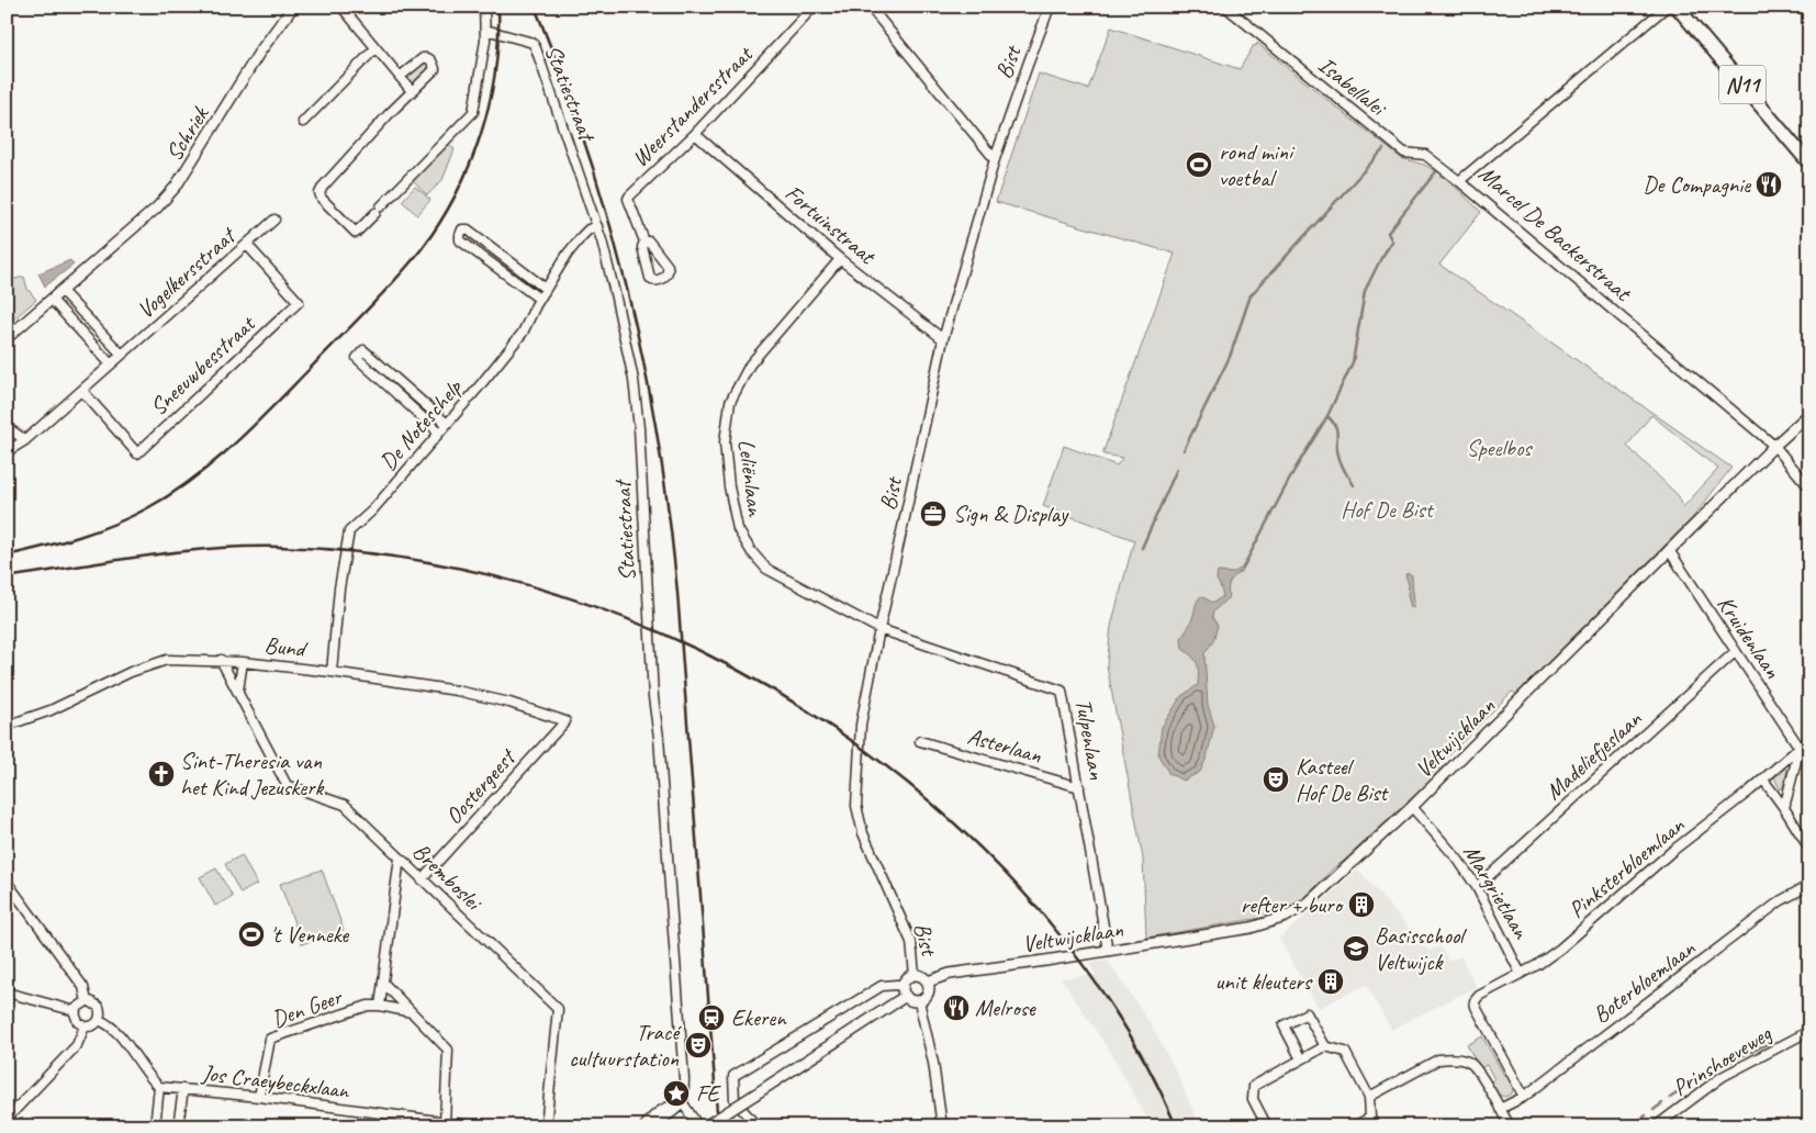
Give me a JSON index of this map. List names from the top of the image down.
{
  "streets": {
    "main road": ["N11"],
    "street": [
      "Bist",
      "Isabellalei",
      "Statiestraat",
      "Weerstandersstraat",
      "Schriek",
      "Fortuinstraat",
      "Marcel De Backerstraat",
      "Vogelkersstraat",
      "Sneeuwbesstraat",
      "De Noteschelp",
      "Leliënlaan",
      "Kruidenlaan",
      "Bund",
      "Veltwijcklaan",
      "Tulpenlaan",
      "Asterlaan",
      "Madeliefjeslaan",
      "Oostergeest",
      "Pinksterbloemlaan",
      "Bremboslei",
      "Margrietlaan",
      "Boterbloemlaan",
      "Den Geer",
      "Prinshoeveweg",
      "Jos Craeybeckxlaan"
    ]
  },
  "crossings": [
    ["Bist", "Fortuinstraat"],
    ["Bist", "Leliënlaan"],
    ["Bist", "Veltwijcklaan"],
    ["Bist", "Tulpenlaan"],
    ["Isabellalei", "Marcel De Backerstraat"],
    ["Statiestraat", "De Noteschelp"],
    ["Weerstandersstraat", "Fortuinstraat"],
    ["Fortuinstraat", "Leliënlaan"],
    ["Marcel De Backerstraat", "Veltwijcklaan"],
    ["Vogelkersstraat", "Sneeuwbesstraat"],
    ["De Noteschelp", "Bund"],
    ["Leliënlaan", "Tulpenlaan"],
    ["Kruidenlaan", "Veltwijcklaan"],
    ["Kruidenlaan", "Madeliefjeslaan"],
    ["Kruidenlaan", "Pinksterbloemlaan"],
    ["Bund", "Oostergeest"],
    ["Bund", "Bremboslei"],
    ["Veltwijcklaan", "Tulpenlaan"],
    ["Veltwijcklaan", "Margrietlaan"],
    ["Tulpenlaan", "Asterlaan"],
    ["Madeliefjeslaan", "Margrietlaan"],
    ["Oostergeest", "Bremboslei"],
    ["Pinksterbloemlaan", "Margrietlaan"],
    ["Pinksterbloemlaan", "Boterbloemlaan"],
    ["Den Geer", "Jos Craeybeckxlaan"]
  ],
  "parks": ["Speelbos", "Hof De Bist"],
  "places": {
    "sports": ["rond mini voetbal", "'t Venneke"],
    "restaurant": ["De Compagnie", "Melrose"],
    "office": ["Sign & Display"],
    "church": ["Sint-Theresia van het Kind Jezuskerk"],
    "theatre": ["Kasteel Hof De Bist", "Tracé cultuurstation"],
    "building": ["refter + buro", "unit kleuters"],
    "school or university": ["Basisschool Veltwijck"],
    "station": ["Ekeren"],
    "place": ["FE"]
  }
}
